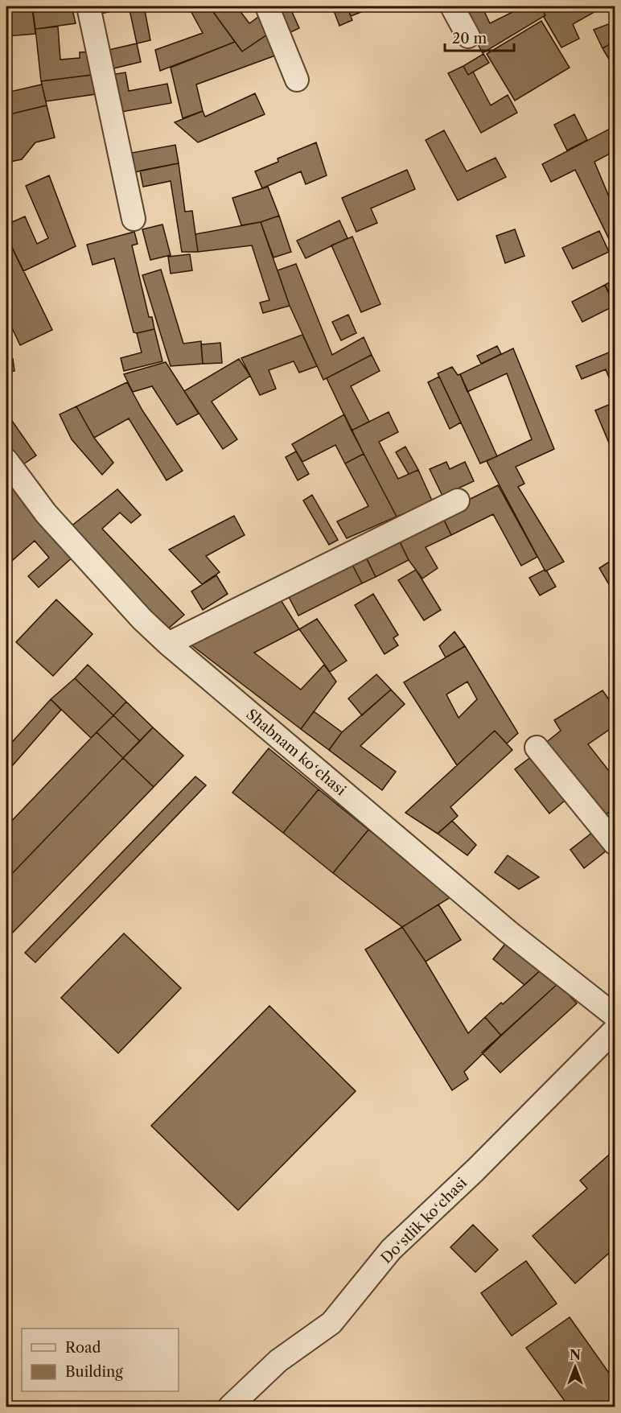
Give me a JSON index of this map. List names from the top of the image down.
{
  "streets": {
    "street": ["Shabnam koʻchasi", "Doʻstlik koʻchasi"]
  },
  "legend": ["Road", "Building"],
  "scale_bar": "20 m",
  "north": "top"
}
